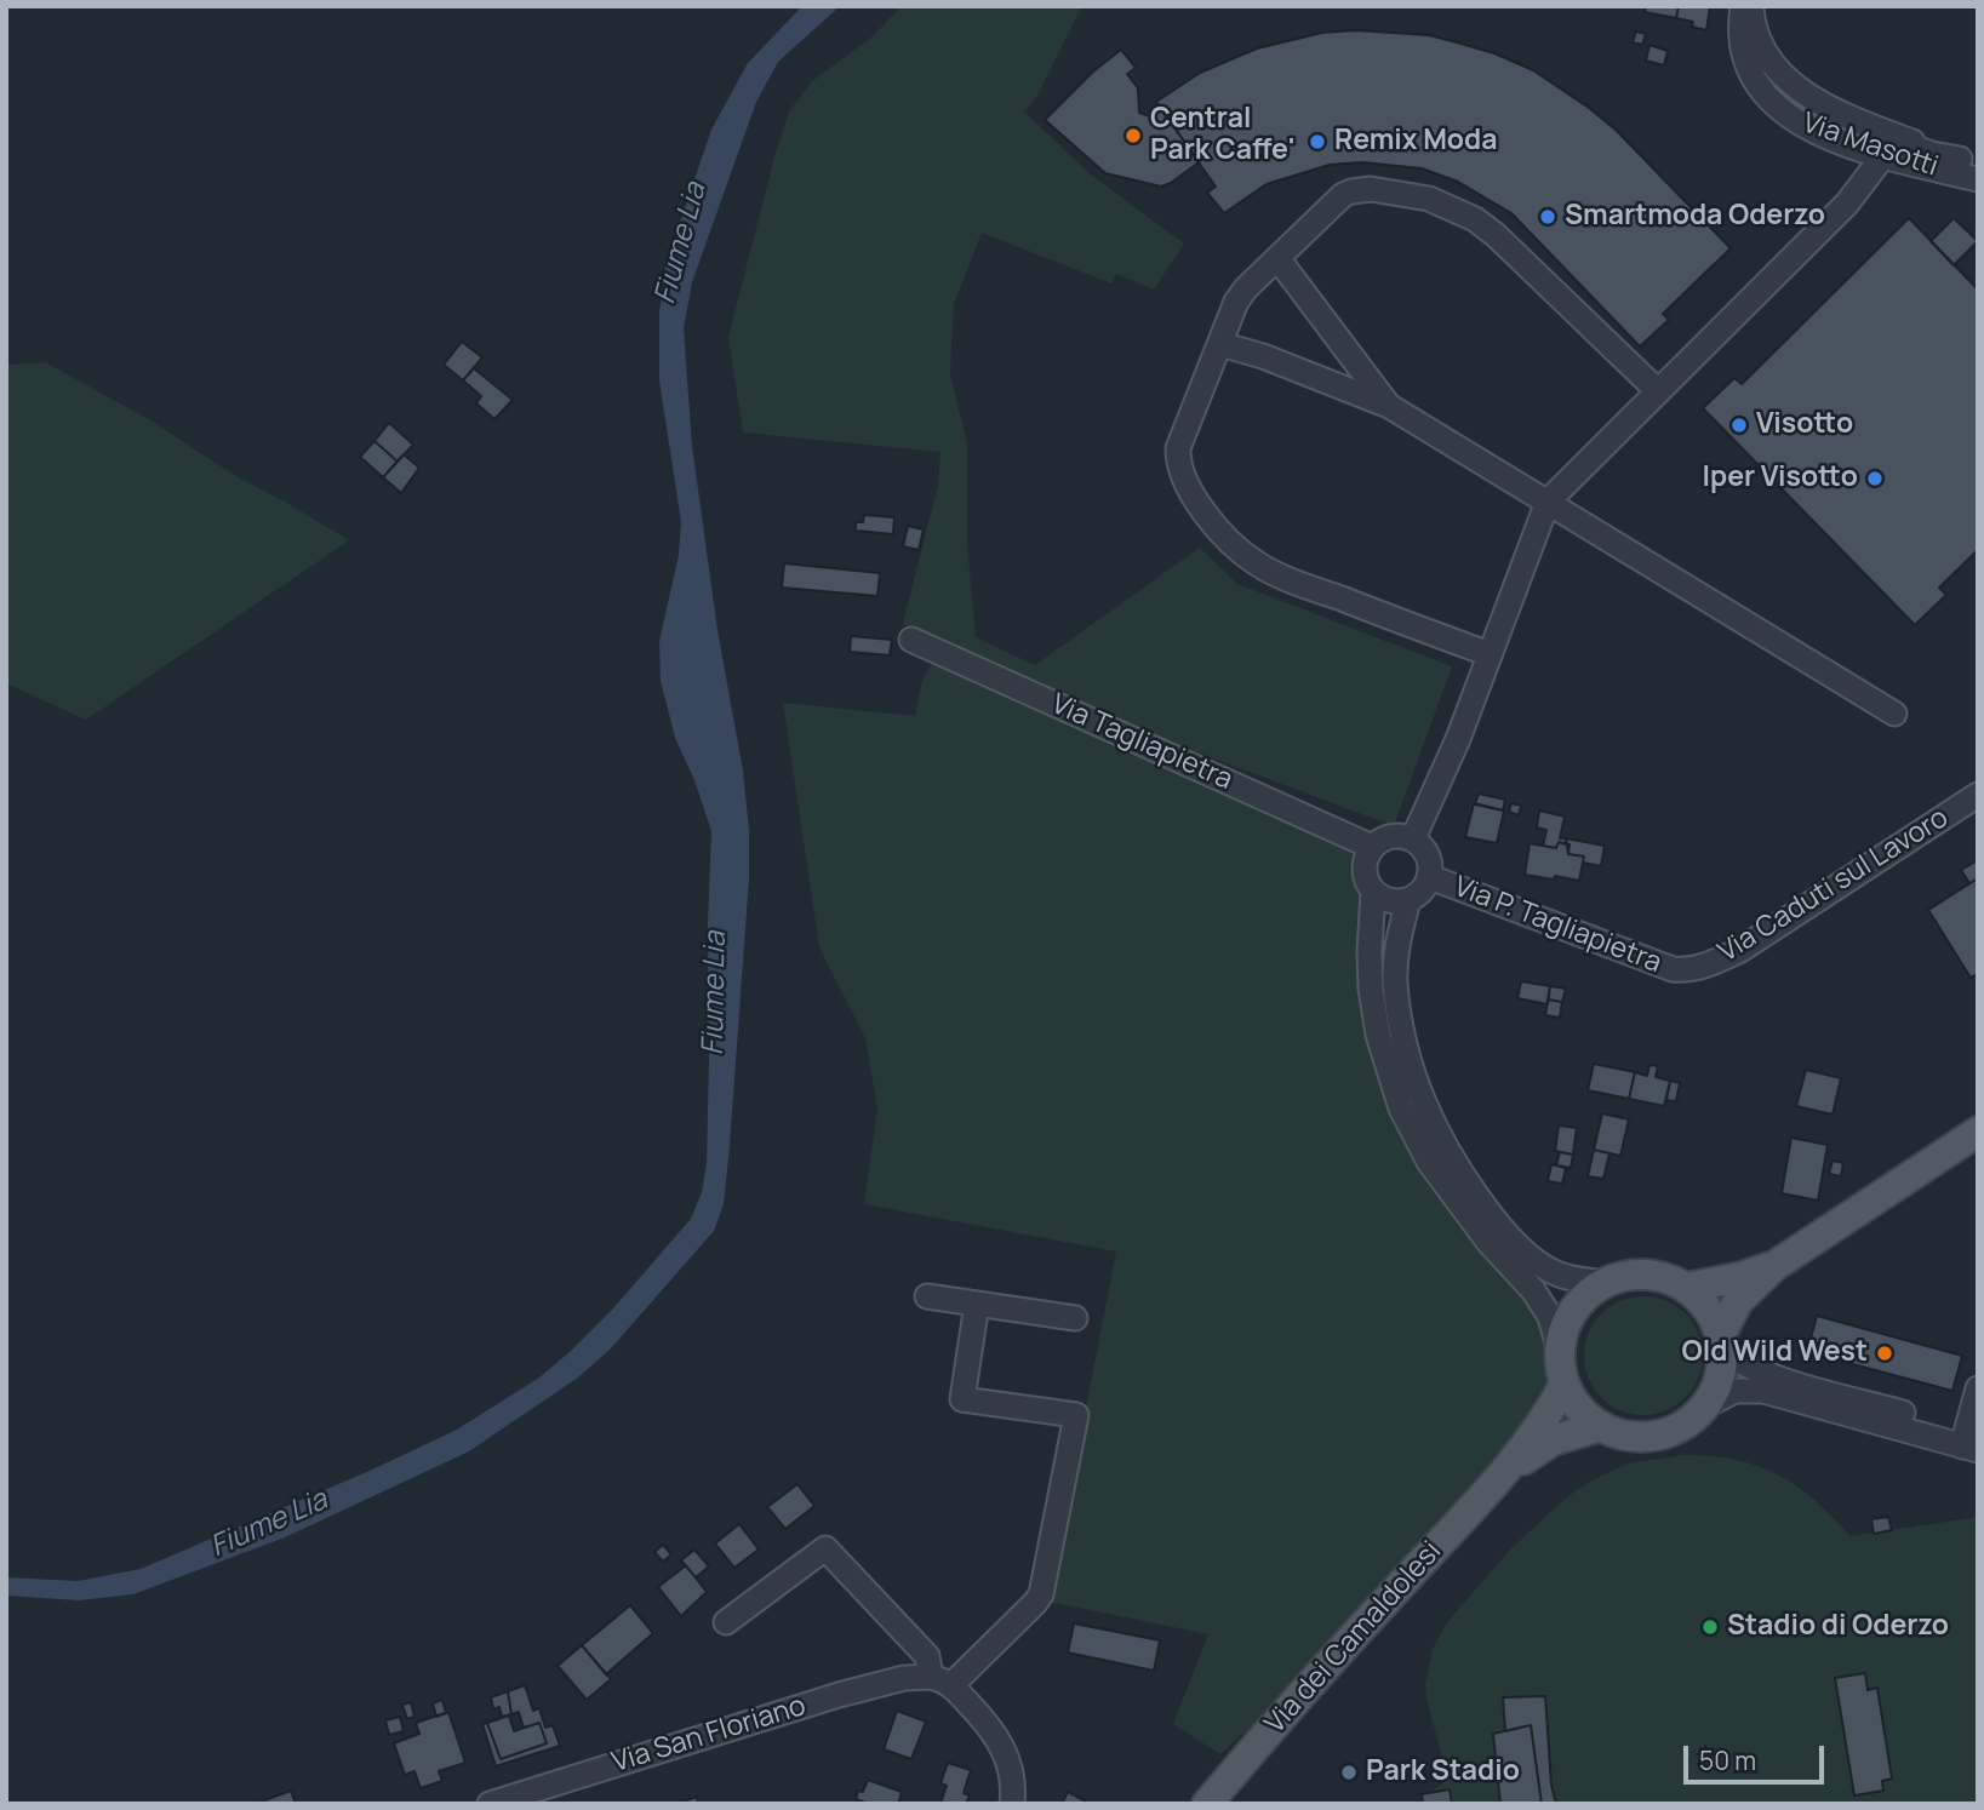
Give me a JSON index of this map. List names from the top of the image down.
{
  "streets": {
    "main road": ["Via dei Camaldolesi"],
    "street": [
      "Via Masotti",
      "Via Tagliapietra",
      "Via Caduti sul Lavoro",
      "Via P. Tagliapietra",
      "Via San Floriano"
    ]
  },
  "crossings": [
    ["Via Tagliapietra", "Via P. Tagliapietra"],
    ["Via Caduti sul Lavoro", "Via P. Tagliapietra"]
  ],
  "water": ["Fiume Lia"],
  "places": [
    "Central Park Caffe'",
    "Remix Moda",
    "Smartmoda Oderzo",
    "Visotto",
    "Iper Visotto",
    "Old Wild West",
    "Stadio di Oderzo",
    "Park Stadio"
  ],
  "scale_bar": "50 m"
}
